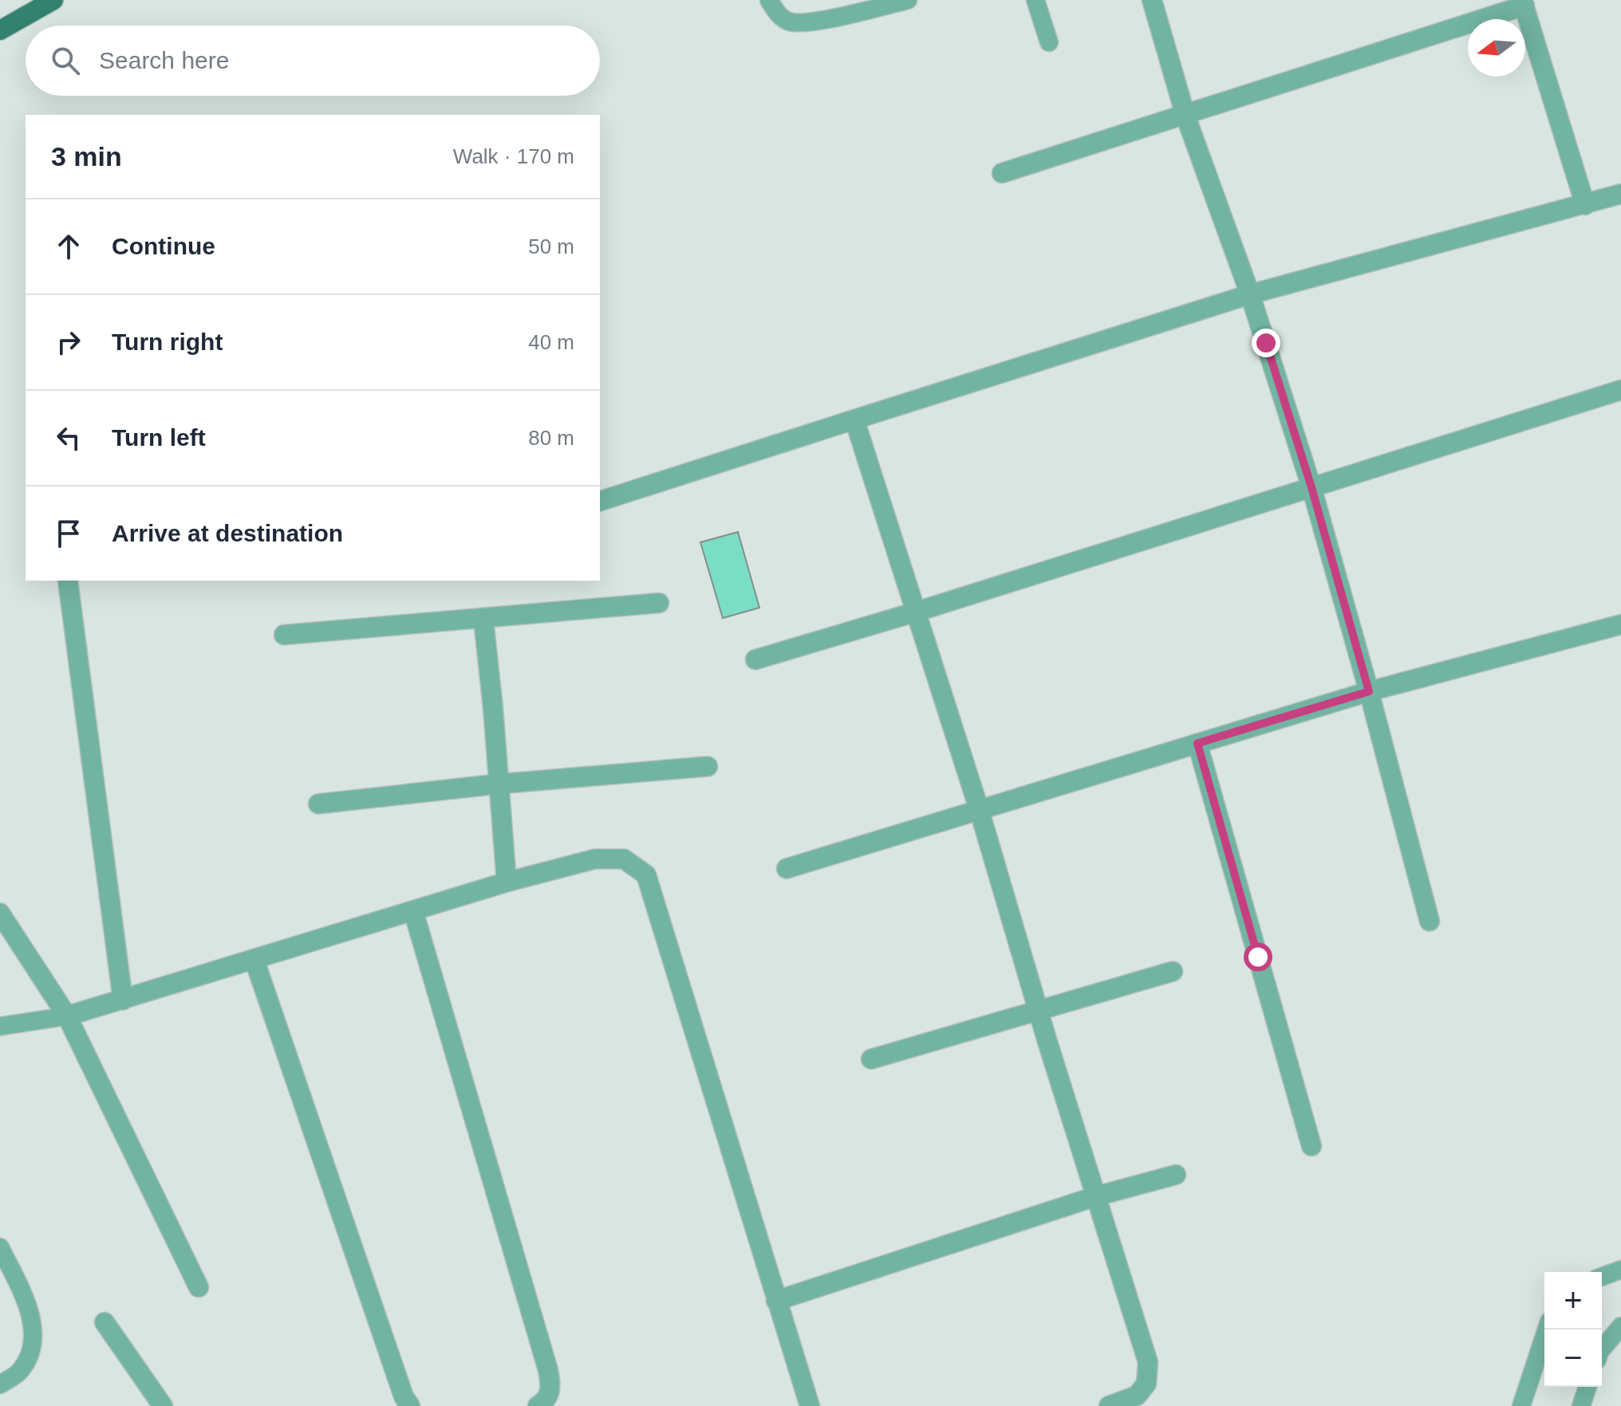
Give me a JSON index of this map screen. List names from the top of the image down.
{
  "north": "left",
  "page": {
    "search": "Search here",
    "heading": ["3 min", "Walk · 170 m"],
    "list": [
      ["Continue", "50 m"],
      ["Turn right", "40 m"],
      ["Turn left", "80 m"],
      "Arrive at destination"
    ],
    "map_buttons": ["+", "−"]
  }
}
